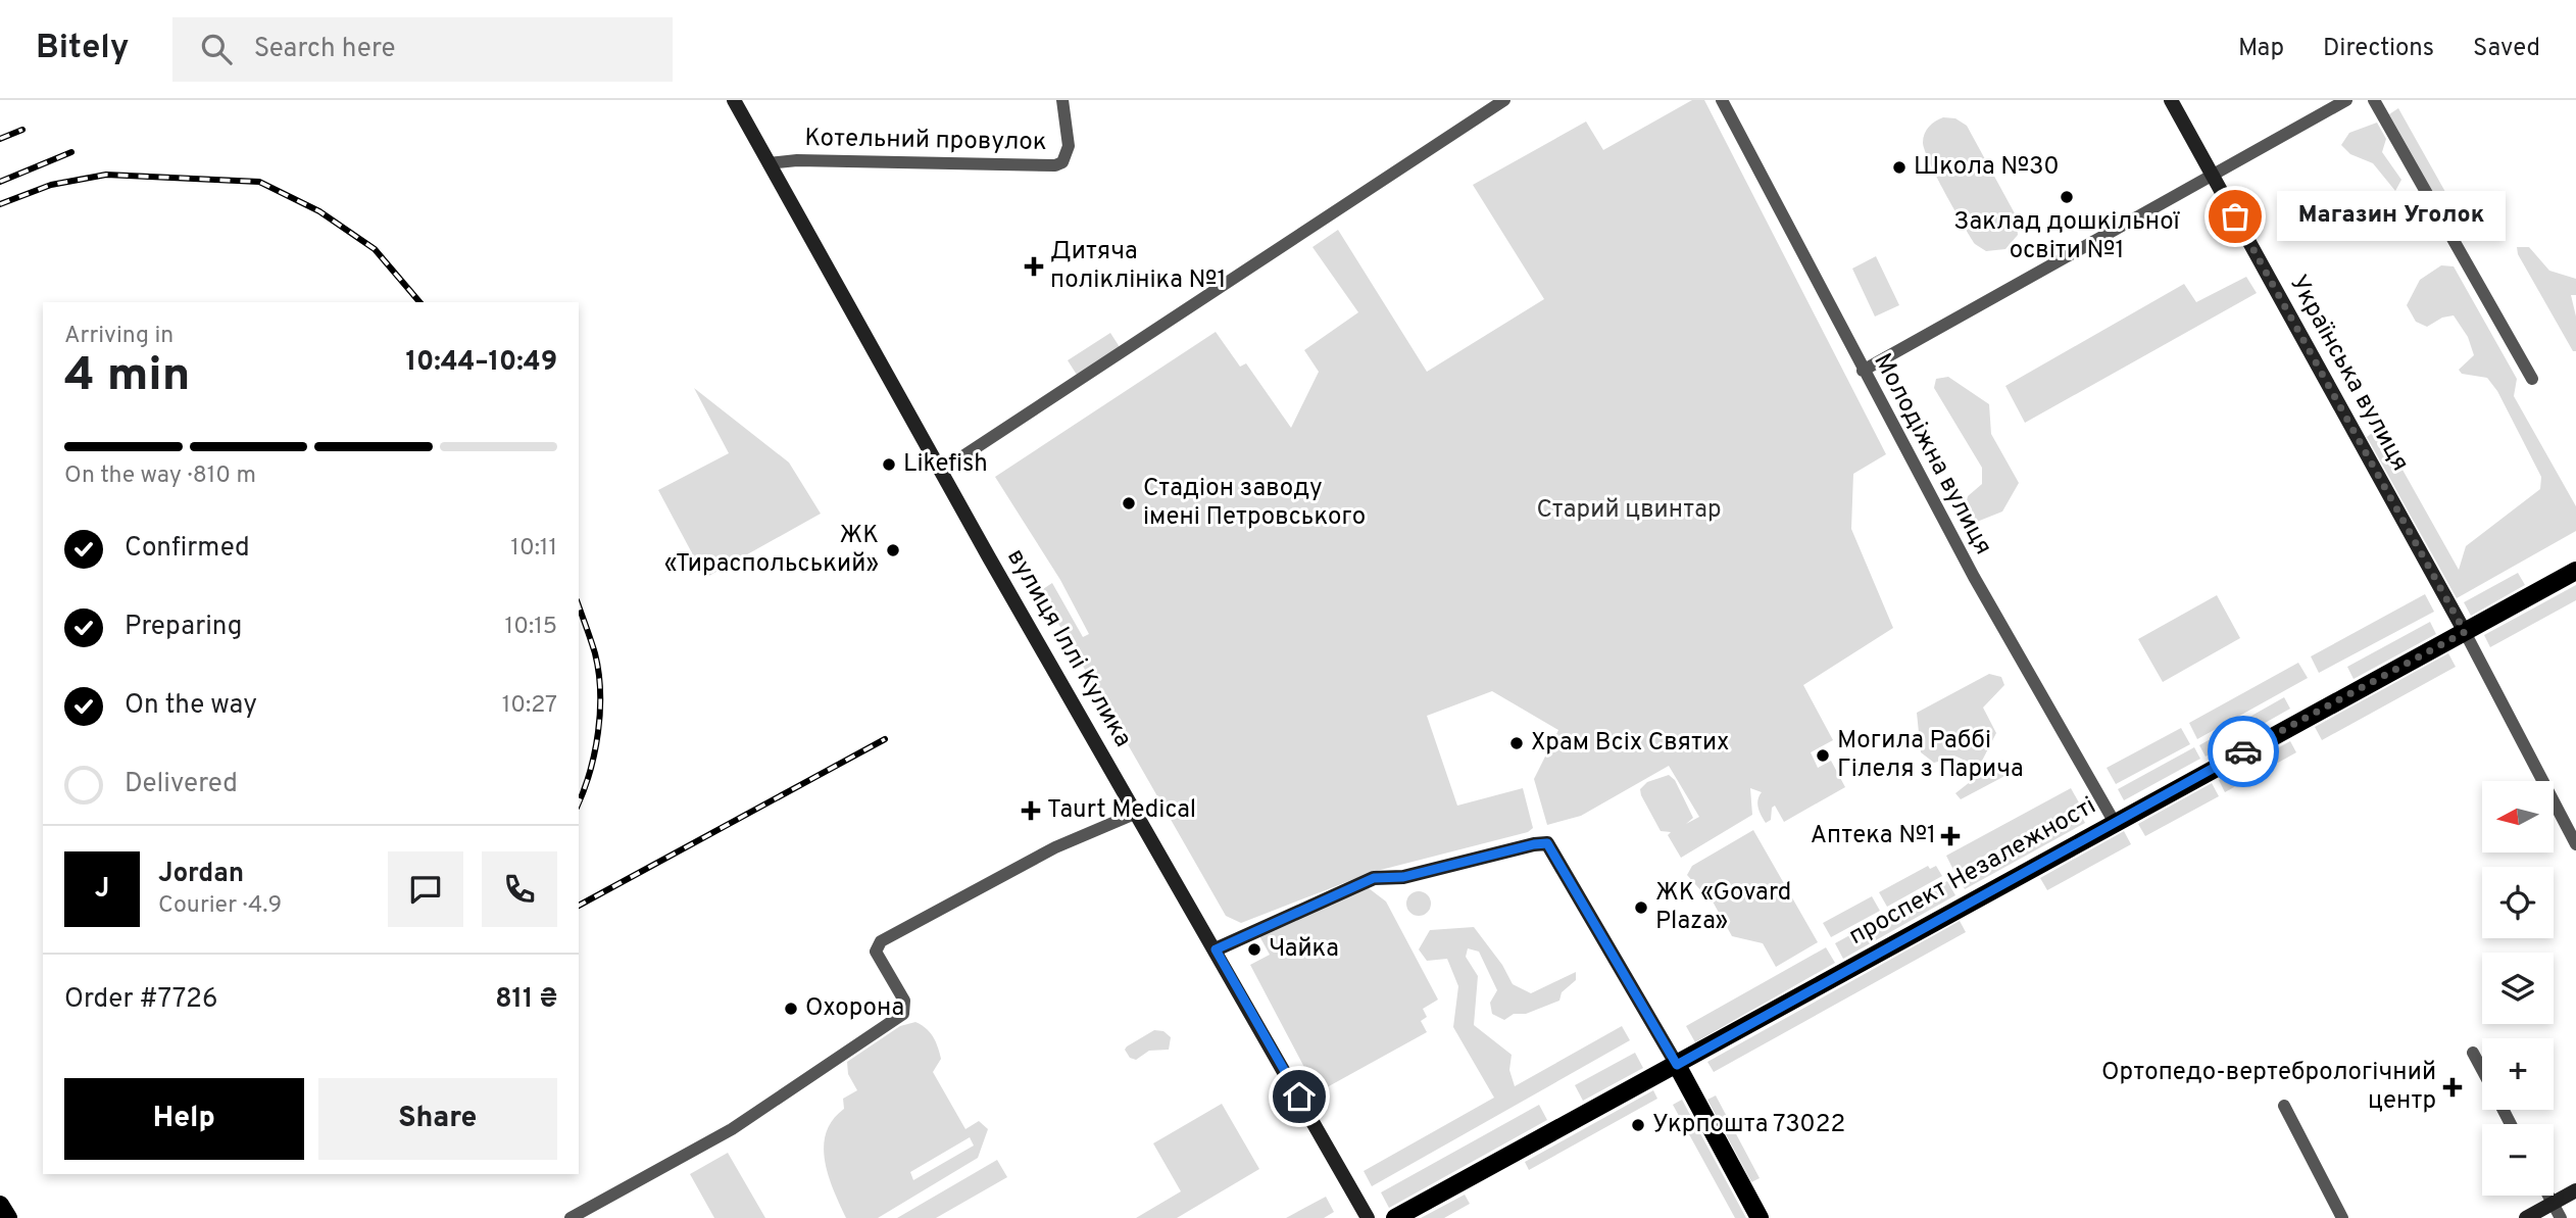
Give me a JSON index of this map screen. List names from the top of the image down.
{
  "streets": {
    "main road": ["проспект Незалежності"],
    "street": [
      "Котельний провулок",
      "Українська вулиця",
      "Молодіжна вулиця",
      "вулиця Іллі Кулика"
    ]
  },
  "crossings": [
    ["Котельний провулок", "вулиця Іллі Кулика"],
    ["Українська вулиця", "проспект Незалежності"],
    ["Молодіжна вулиця", "проспект Незалежності"]
  ],
  "parks": ["Старий цвинтар"],
  "places": {
    "other": [
      "Школа №30",
      "Заклад дошкільної освіти №1",
      "Магазин Уголок",
      "Likefish",
      "Стадіон заводу імені Петровського",
      "ЖК «Тираспольський»",
      "Храм Всіх Святих",
      "Могила Раббі Гілеля з Парича",
      "ЖК «Govard Plaza»",
      "Чайка",
      "Охорона",
      "Укрпошта 73022"
    ],
    "health": [
      "Дитяча поліклініка №1",
      "Taurt Medical",
      "Аптека №1",
      "Ортопедо-вертебрологічний центр"
    ]
  },
  "north": "left",
  "page": {
    "header": "Bitely",
    "search": "Search here",
    "nav": ["Map", "Directions", "Saved"],
    "bubble": "Магазин Уголок",
    "heading": ["4 min", "Arriving in", "10:44–10:49"],
    "panel": [
      "Jordan",
      "Courier · 4.9",
      "Order #7726",
      "811 ₴"
    ],
    "bar": "On the way · 810 m",
    "list": [
      ["Confirmed", "10:11"],
      ["Preparing", "10:15"],
      ["On the way", "10:27"],
      "Delivered"
    ],
    "map_buttons": ["+", "−"],
    "round": "J",
    "buttons": ["Help", "Share"]
  }
}
